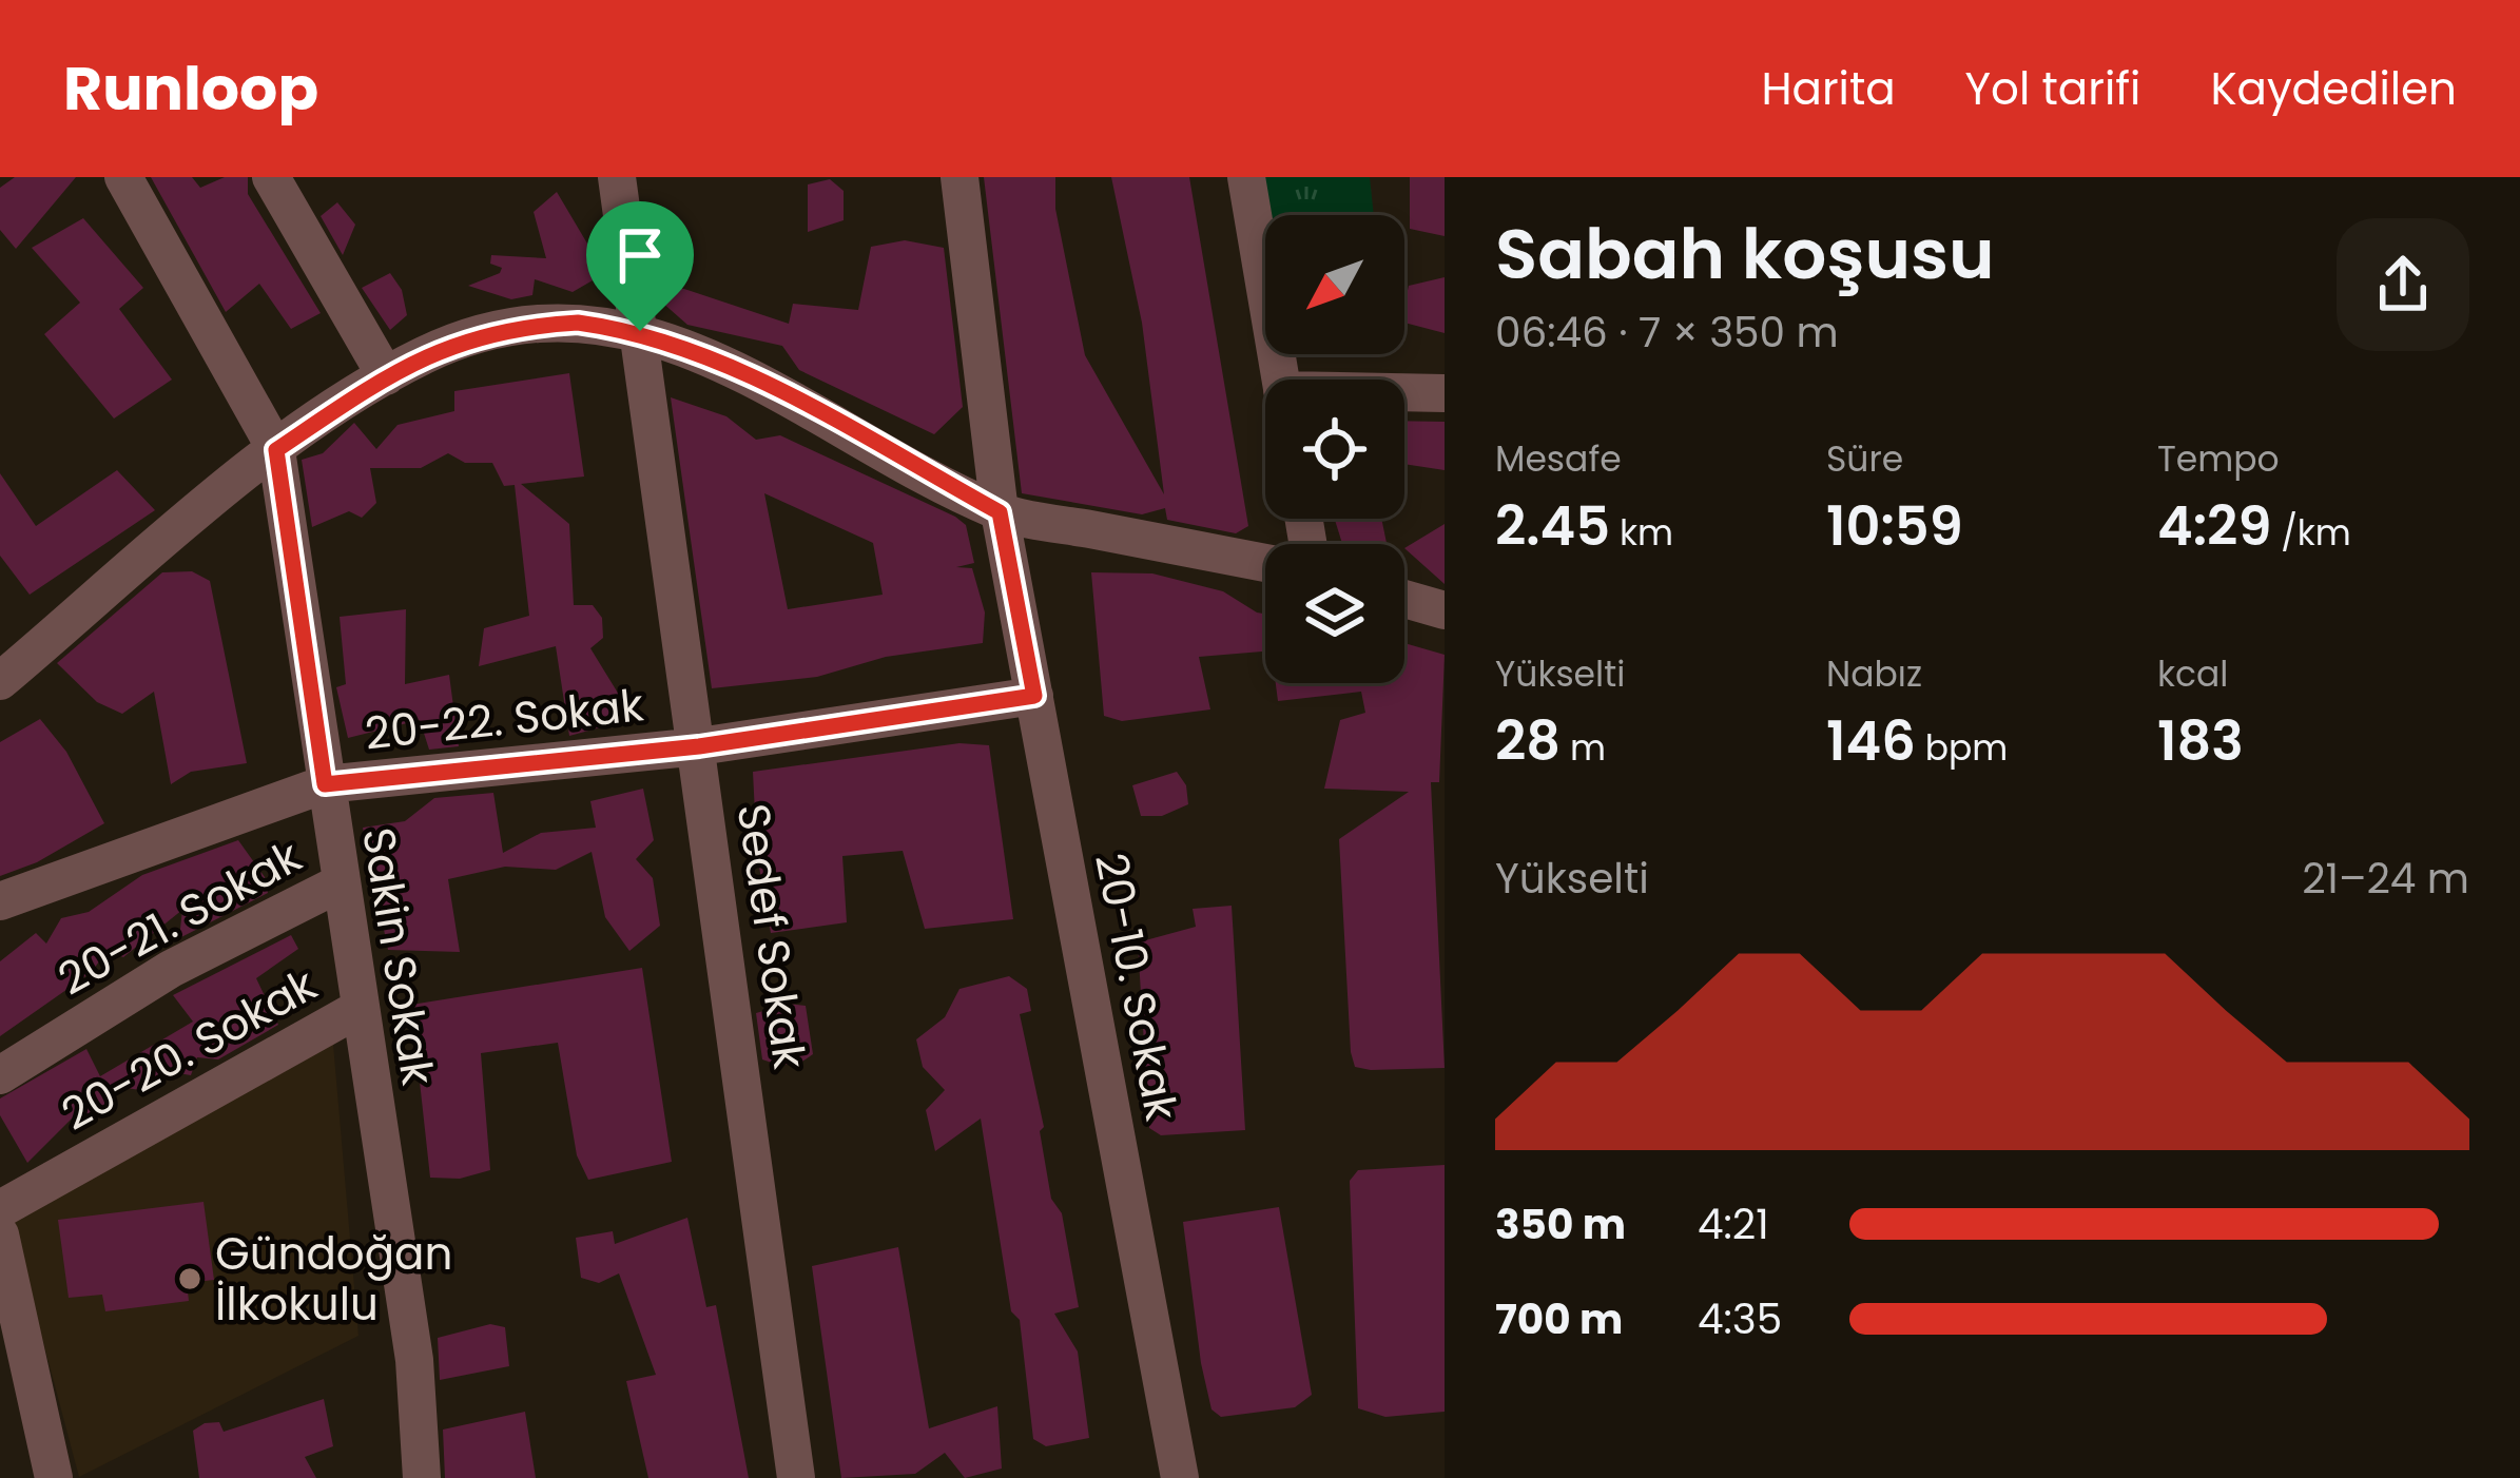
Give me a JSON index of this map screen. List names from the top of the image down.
{
  "streets": {
    "street": [
      "20-22. Sokak",
      "20-21. Sokak",
      "Sedef Sokak",
      "Sakin Sokak",
      "20-10. Sokak",
      "20-20. Sokak"
    ]
  },
  "crossings": [
    ["20-22. Sokak", "Sedef Sokak"],
    ["20-22. Sokak", "Sakin Sokak"],
    ["20-22. Sokak", "20-10. Sokak"],
    ["20-21. Sokak", "Sakin Sokak"],
    ["Sakin Sokak", "20-20. Sokak"]
  ],
  "places": ["Gündoğan İlkokulu"],
  "north": "bottom left",
  "page": {
    "header": "Runloop",
    "nav": ["Harita", "Yol tarifi", "Kaydedilen"],
    "heading": ["Sabah koşusu", "06:46 · 7 × 350 m"],
    "stats": [
      ["Mesafe", "2.45 km"],
      ["Süre", "10:59"],
      ["Tempo", "4:29 /km"],
      ["Yükselti", "28 m"],
      ["Nabız", "146 bpm"],
      ["kcal", "183"]
    ],
    "chart": ["Yükselti", "21–24 m"],
    "list": [
      {
        "name": "350 m",
        "note": "4:21"
      },
      {
        "name": "700 m",
        "note": "4:35"
      }
    ]
  }
}
